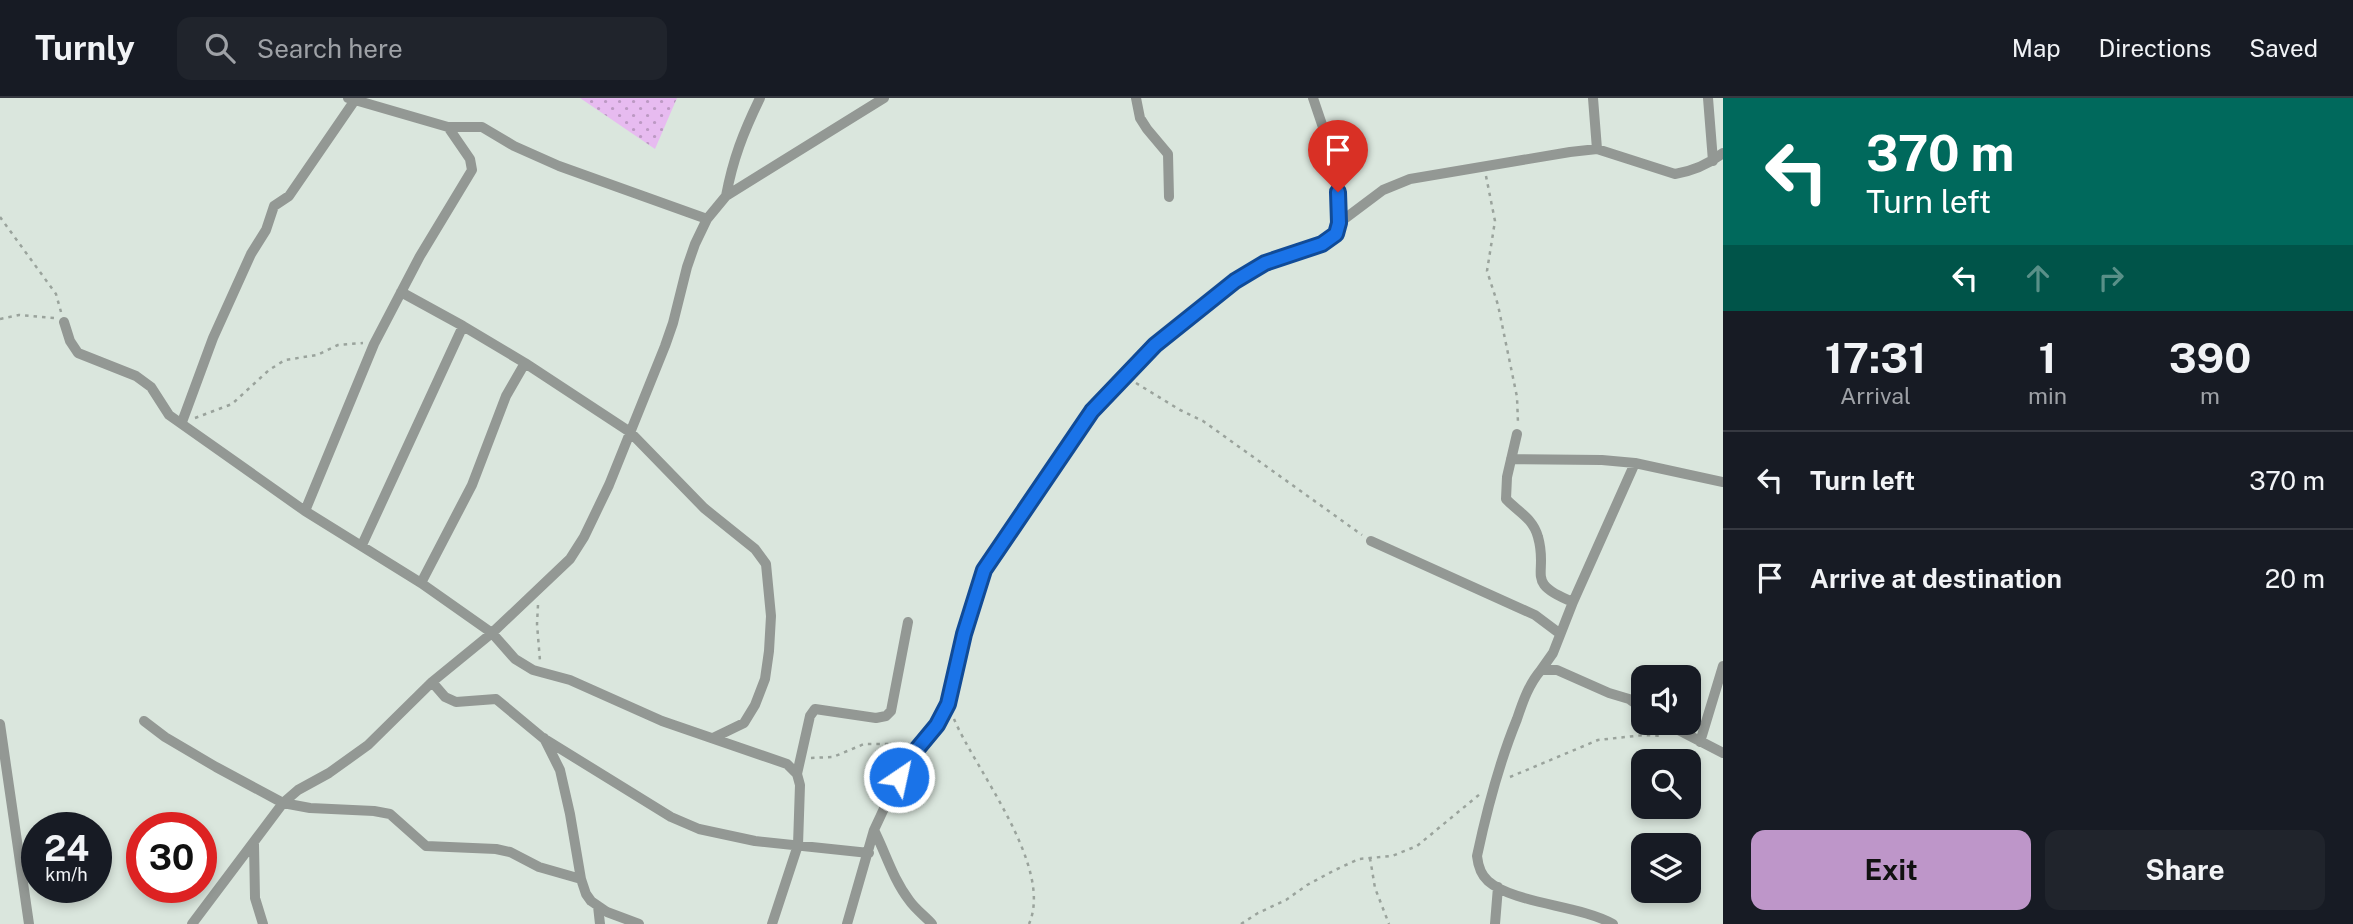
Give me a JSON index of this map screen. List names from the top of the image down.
{
  "page": {
    "header": "Turnly",
    "search": "Search here",
    "nav": ["Map", "Directions", "Saved"],
    "turn": ["370 m", "Turn left"],
    "eta": [
      "17:31",
      "Arrival",
      "1",
      "min",
      "390",
      "m"
    ],
    "list": [
      {
        "name": "Turn left",
        "value": "370 m"
      },
      {
        "name": "Arrive at destination",
        "value": "20 m"
      }
    ],
    "speed": "24 km/h",
    "limit": "30",
    "buttons": ["Exit", "Share"]
  }
}
